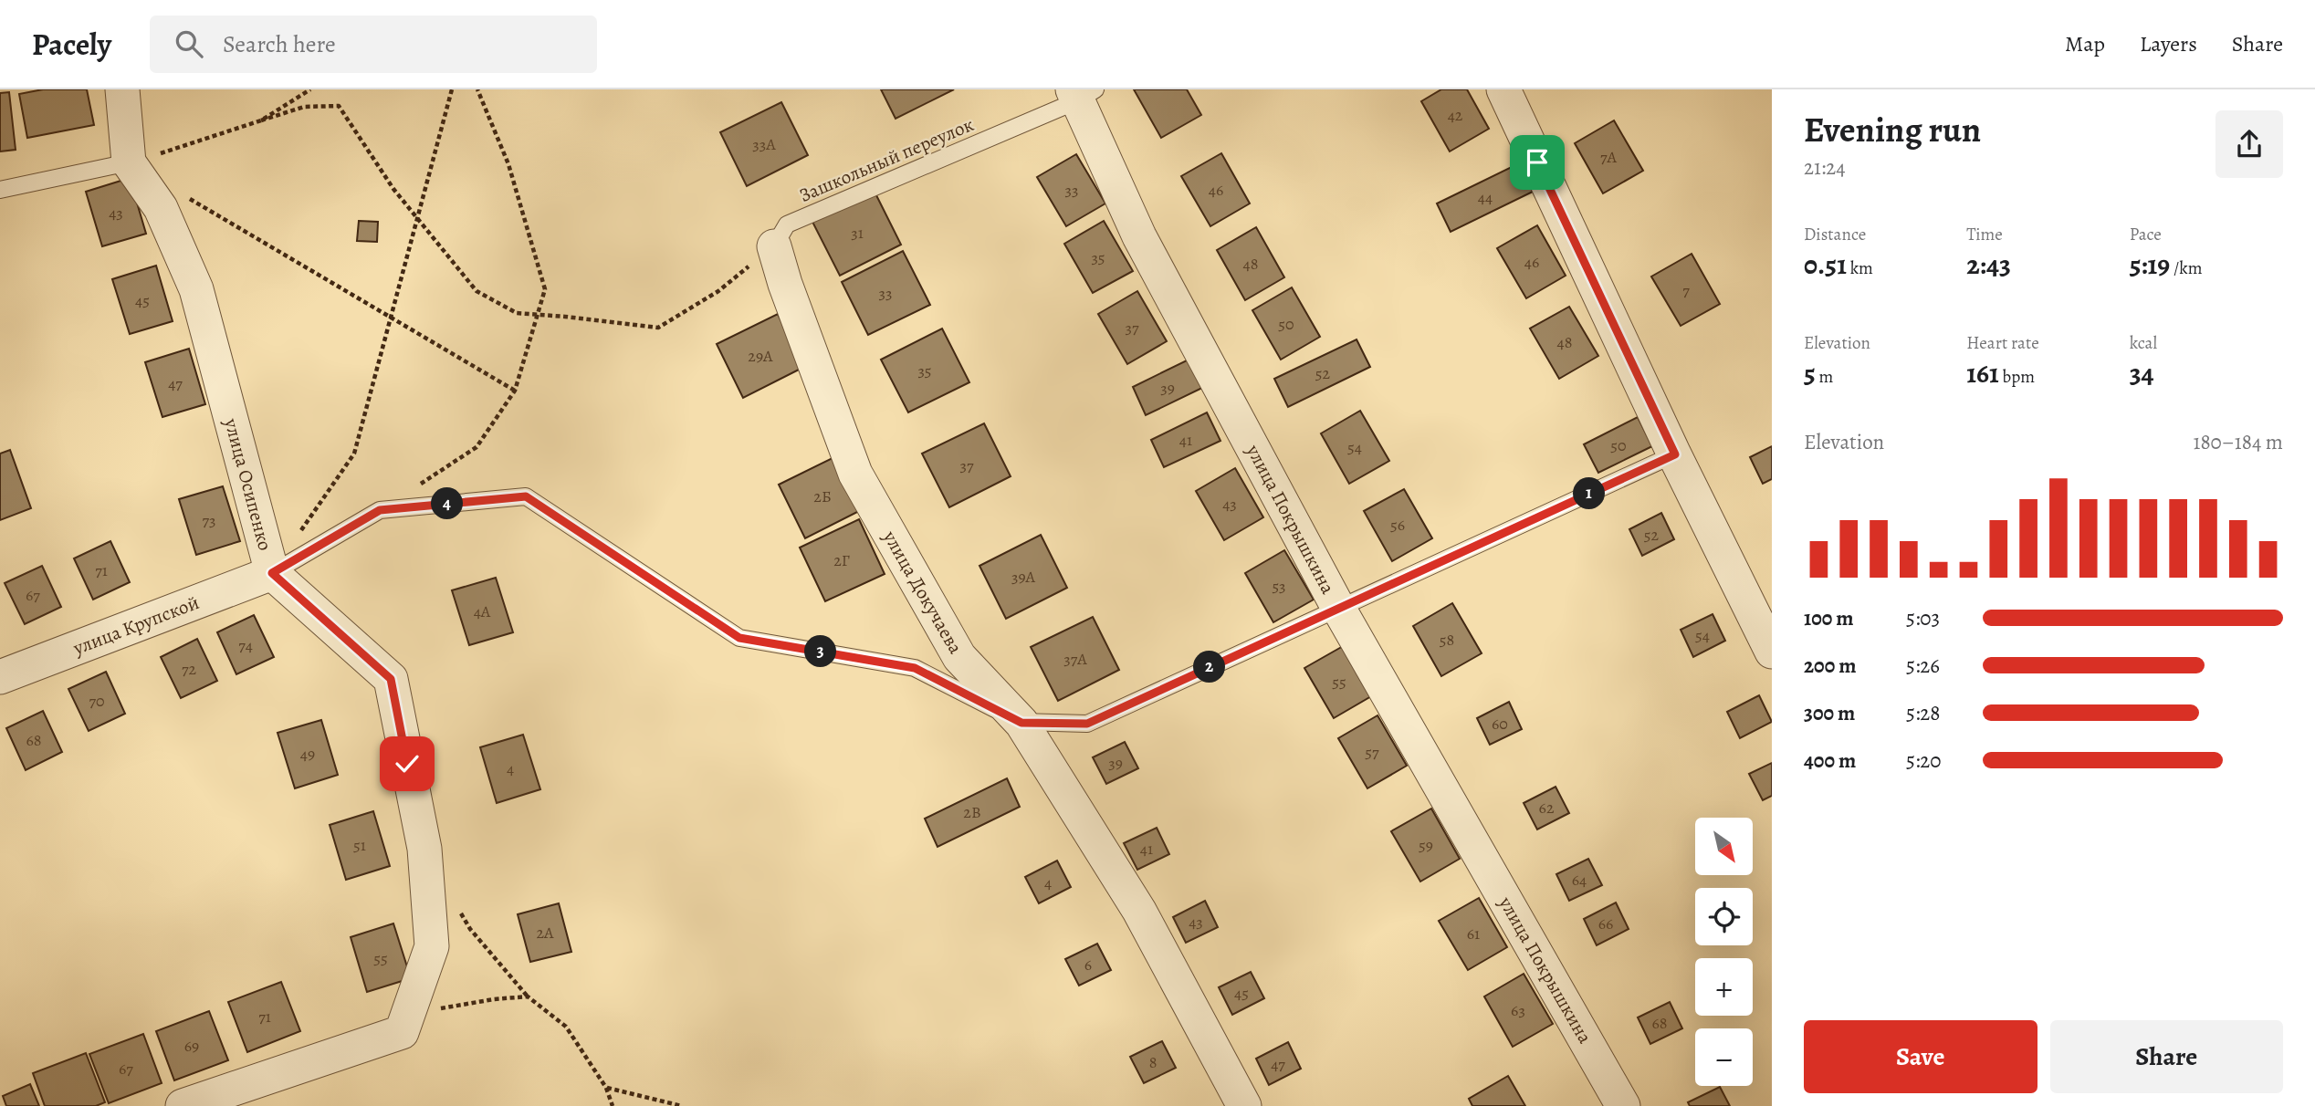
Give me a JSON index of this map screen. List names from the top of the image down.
{
  "streets": {
    "street": [
      "улица Осипенко",
      "улица Покрышкина",
      "улица Докучаева",
      "улица Крупской"
    ],
    "lane": ["Зашкольный переулок"]
  },
  "crossings": [
    ["Зашкольный переулок", "улица Покрышкина"],
    ["Зашкольный переулок", "улица Докучаева"],
    ["улица Осипенко", "улица Крупской"]
  ],
  "house_numbers": [
    "42",
    "33А",
    "7А",
    "33",
    "46",
    "44",
    "43",
    "31",
    "35",
    "46",
    "48",
    "7",
    "33",
    "45",
    "50",
    "37",
    "48",
    "29А",
    "35",
    "52",
    "47",
    "39",
    "41",
    "50",
    "54",
    "37",
    "2Б",
    "43",
    "73",
    "56",
    "52",
    "2Г",
    "71",
    "39А",
    "53",
    "67",
    "4А",
    "54",
    "58",
    "74",
    "37А",
    "72",
    "55",
    "70",
    "60",
    "68",
    "57",
    "49",
    "39",
    "4",
    "62",
    "2В",
    "51",
    "59",
    "41",
    "64",
    "4",
    "43",
    "66",
    "2А",
    "61",
    "55",
    "6",
    "45",
    "63",
    "71",
    "68",
    "69",
    "8",
    "47",
    "67"
  ],
  "north": "bottom right",
  "page": {
    "header": "Pacely",
    "search": "Search here",
    "nav": ["Map", "Layers", "Share"],
    "heading": ["Evening run", "21:24"],
    "stats": [
      ["Distance", "0.51 km"],
      ["Time", "2:43"],
      ["Pace", "5:19 /km"],
      ["Elevation", "5 m"],
      ["Heart rate", "161 bpm"],
      ["kcal", "34"]
    ],
    "chart": ["Elevation", "180–184 m"],
    "pins": [
      "1",
      "4",
      "3",
      "2"
    ],
    "list": [
      {
        "name": "100 m",
        "note": "5:03"
      },
      {
        "name": "200 m",
        "note": "5:26"
      },
      {
        "name": "300 m",
        "note": "5:28"
      },
      {
        "name": "400 m",
        "note": "5:20"
      }
    ],
    "map_buttons": ["+", "−"],
    "buttons": ["Save", "Share"]
  }
}
